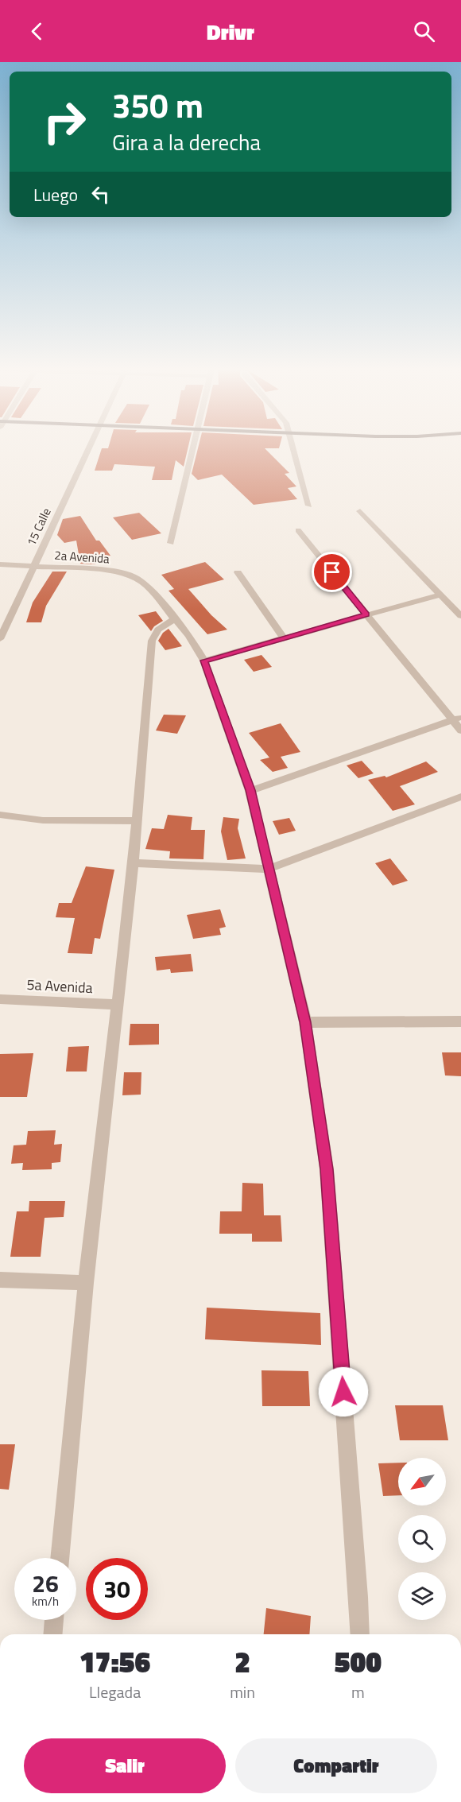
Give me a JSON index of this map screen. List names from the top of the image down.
{
  "streets": {
    "street": ["15 Calle", "2a Avenida", "5a Avenida"]
  },
  "crossings": [
    ["15 Calle", "2a Avenida"]
  ],
  "north": "bottom left",
  "page": {
    "header": "Drivr",
    "turn": ["350 m", "Gira a la derecha"],
    "then": "Luego",
    "speed": "26 km/h",
    "limit": "30",
    "eta": [
      "17:56",
      "Llegada",
      "2",
      "min",
      "500",
      "m"
    ],
    "buttons": ["Salir", "Compartir"]
  }
}
